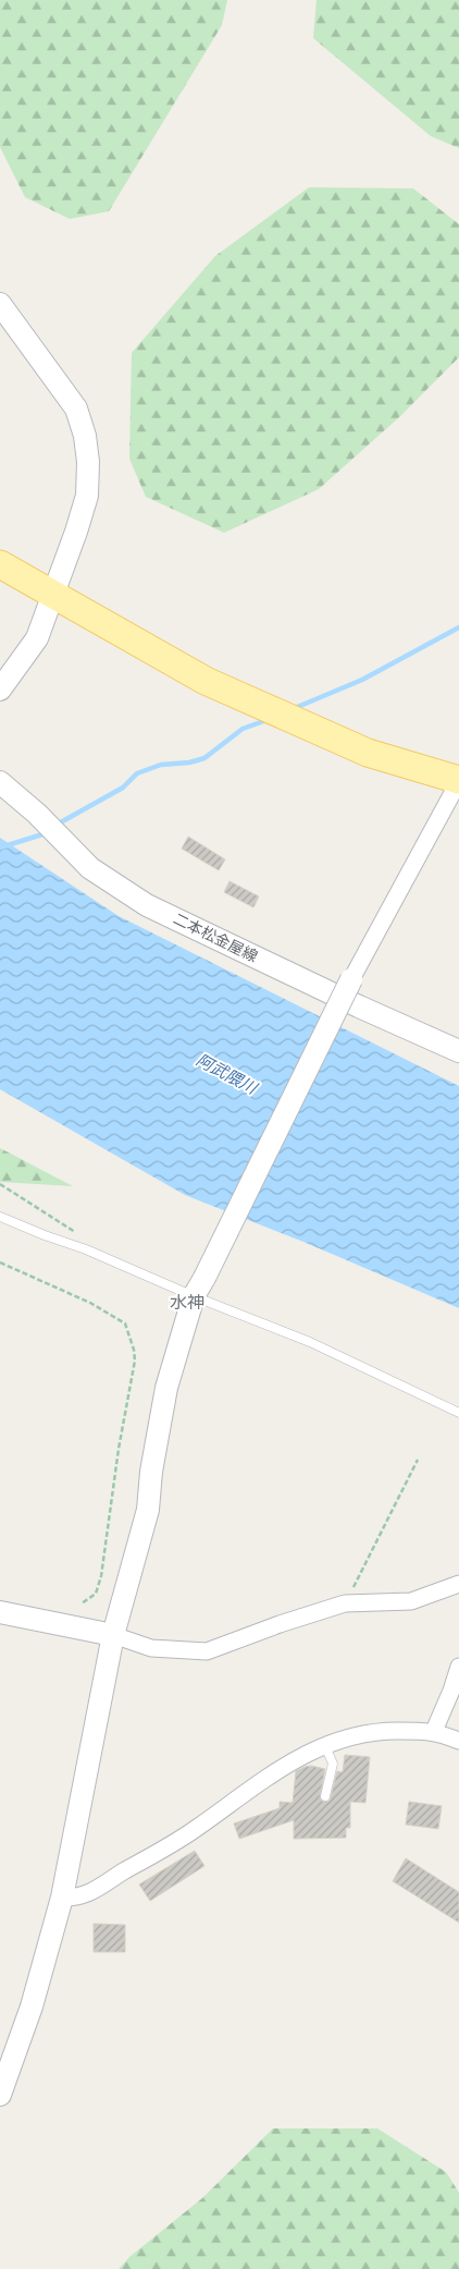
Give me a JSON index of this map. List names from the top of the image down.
{
  "streets": {
    "street": ["二本松金屋線"]
  },
  "districts": ["水神"],
  "water": ["阿武隈川"]
}
